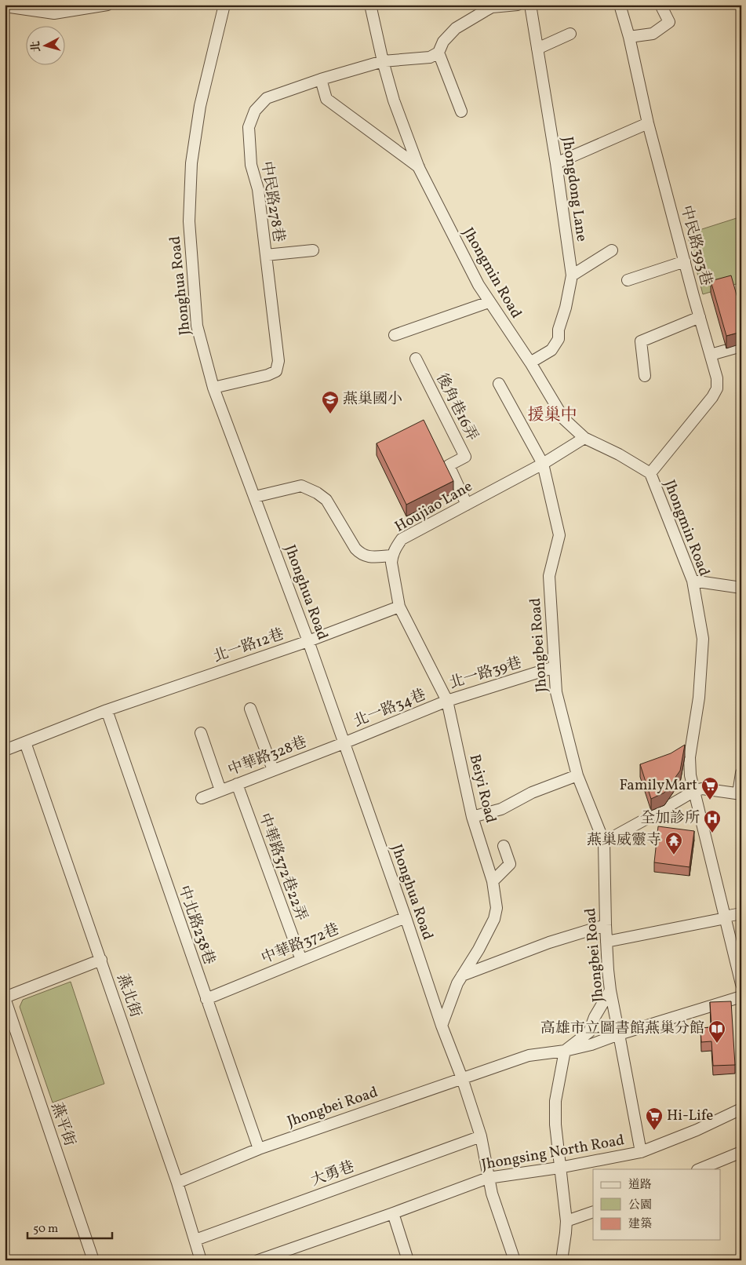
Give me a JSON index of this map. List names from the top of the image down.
{
  "streets": {
    "street": [
      "Jhongdong Lane",
      "中民路278巷",
      "中民路393巷",
      "Jhongmin Road",
      "Jhonghua Road",
      "後角巷16弄",
      "Houjiao Lane",
      "Jhongbei Road",
      "北一路12巷",
      "北一路39巷",
      "北一路34巷",
      "中華路328巷",
      "Beiyi Road",
      "中華路372巷22弄",
      "中北路238巷",
      "中華路372巷",
      "燕北街",
      "燕平街",
      "Jhongsing North Road",
      "大勇巷"
    ]
  },
  "crossings": [
    ["Jhongdong Lane", "Jhongmin Road"],
    ["中民路278巷", "Jhongmin Road"],
    ["中民路278巷", "Jhonghua Road"],
    ["中民路393巷", "Jhongmin Road"],
    ["Jhongmin Road", "Houjiao Lane"],
    ["Jhonghua Road", "Houjiao Lane"],
    ["Jhonghua Road", "Jhongbei Road"],
    ["Jhonghua Road", "北一路12巷"],
    ["Jhonghua Road", "北一路34巷"],
    ["Jhonghua Road", "中華路328巷"],
    ["Jhonghua Road", "Beiyi Road"],
    ["Jhonghua Road", "中華路372巷"],
    ["Jhonghua Road", "Jhongsing North Road"],
    ["Jhonghua Road", "大勇巷"],
    ["後角巷16弄", "Houjiao Lane"],
    ["Houjiao Lane", "Jhongbei Road"],
    ["Houjiao Lane", "Beiyi Road"],
    ["Jhongbei Road", "北一路39巷"],
    ["Jhongbei Road", "中北路238巷"],
    ["Jhongbei Road", "燕北街"],
    ["北一路12巷", "Beiyi Road"],
    ["北一路12巷", "中北路238巷"],
    ["北一路12巷", "燕北街"],
    ["北一路39巷", "北一路34巷"],
    ["北一路39巷", "Beiyi Road"],
    ["北一路34巷", "中華路328巷"],
    ["北一路34巷", "Beiyi Road"],
    ["中華路328巷", "中華路372巷22弄"],
    ["中華路372巷22弄", "中華路372巷"],
    ["中北路238巷", "中華路372巷"],
    ["燕北街", "大勇巷"]
  ],
  "districts": ["援巢中"],
  "places": {
    "school or university": ["燕巢國小"],
    "supermarket": ["FamilyMart", "Hi-Life"],
    "hospital": ["全加診所"],
    "temple": ["燕巢威靈寺"],
    "library": ["高雄市立圖書館燕巢分館"]
  },
  "legend": ["道路", "公園", "建築"],
  "scale_bar": "50 m",
  "north": "left"
}
